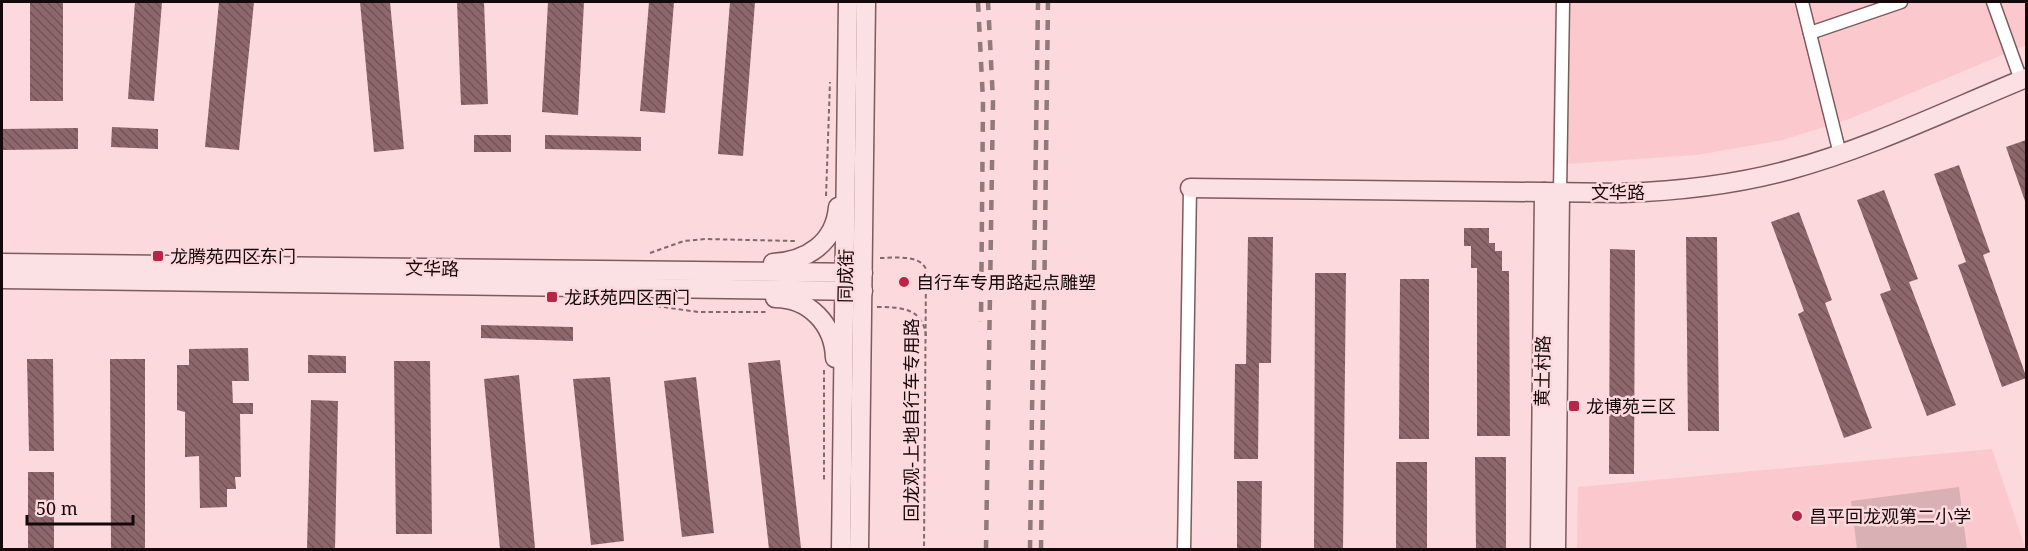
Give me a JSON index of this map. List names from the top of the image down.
{
  "streets": {
    "street": ["文华路", "同成街", "黄土村路"],
    "path": ["回龙观-上地自行车专用路"]
  },
  "crossings": [
    ["文华路", "同成街"],
    ["文华路", "黄土村路"]
  ],
  "places": {
    "transit": ["龙腾苑四区东门", "龙跃苑四区西门", "龙博苑三区"],
    "other": ["自行车专用路起点雕塑", "昌平回龙观第二小学"]
  },
  "scale_bar": "50 m"
}
